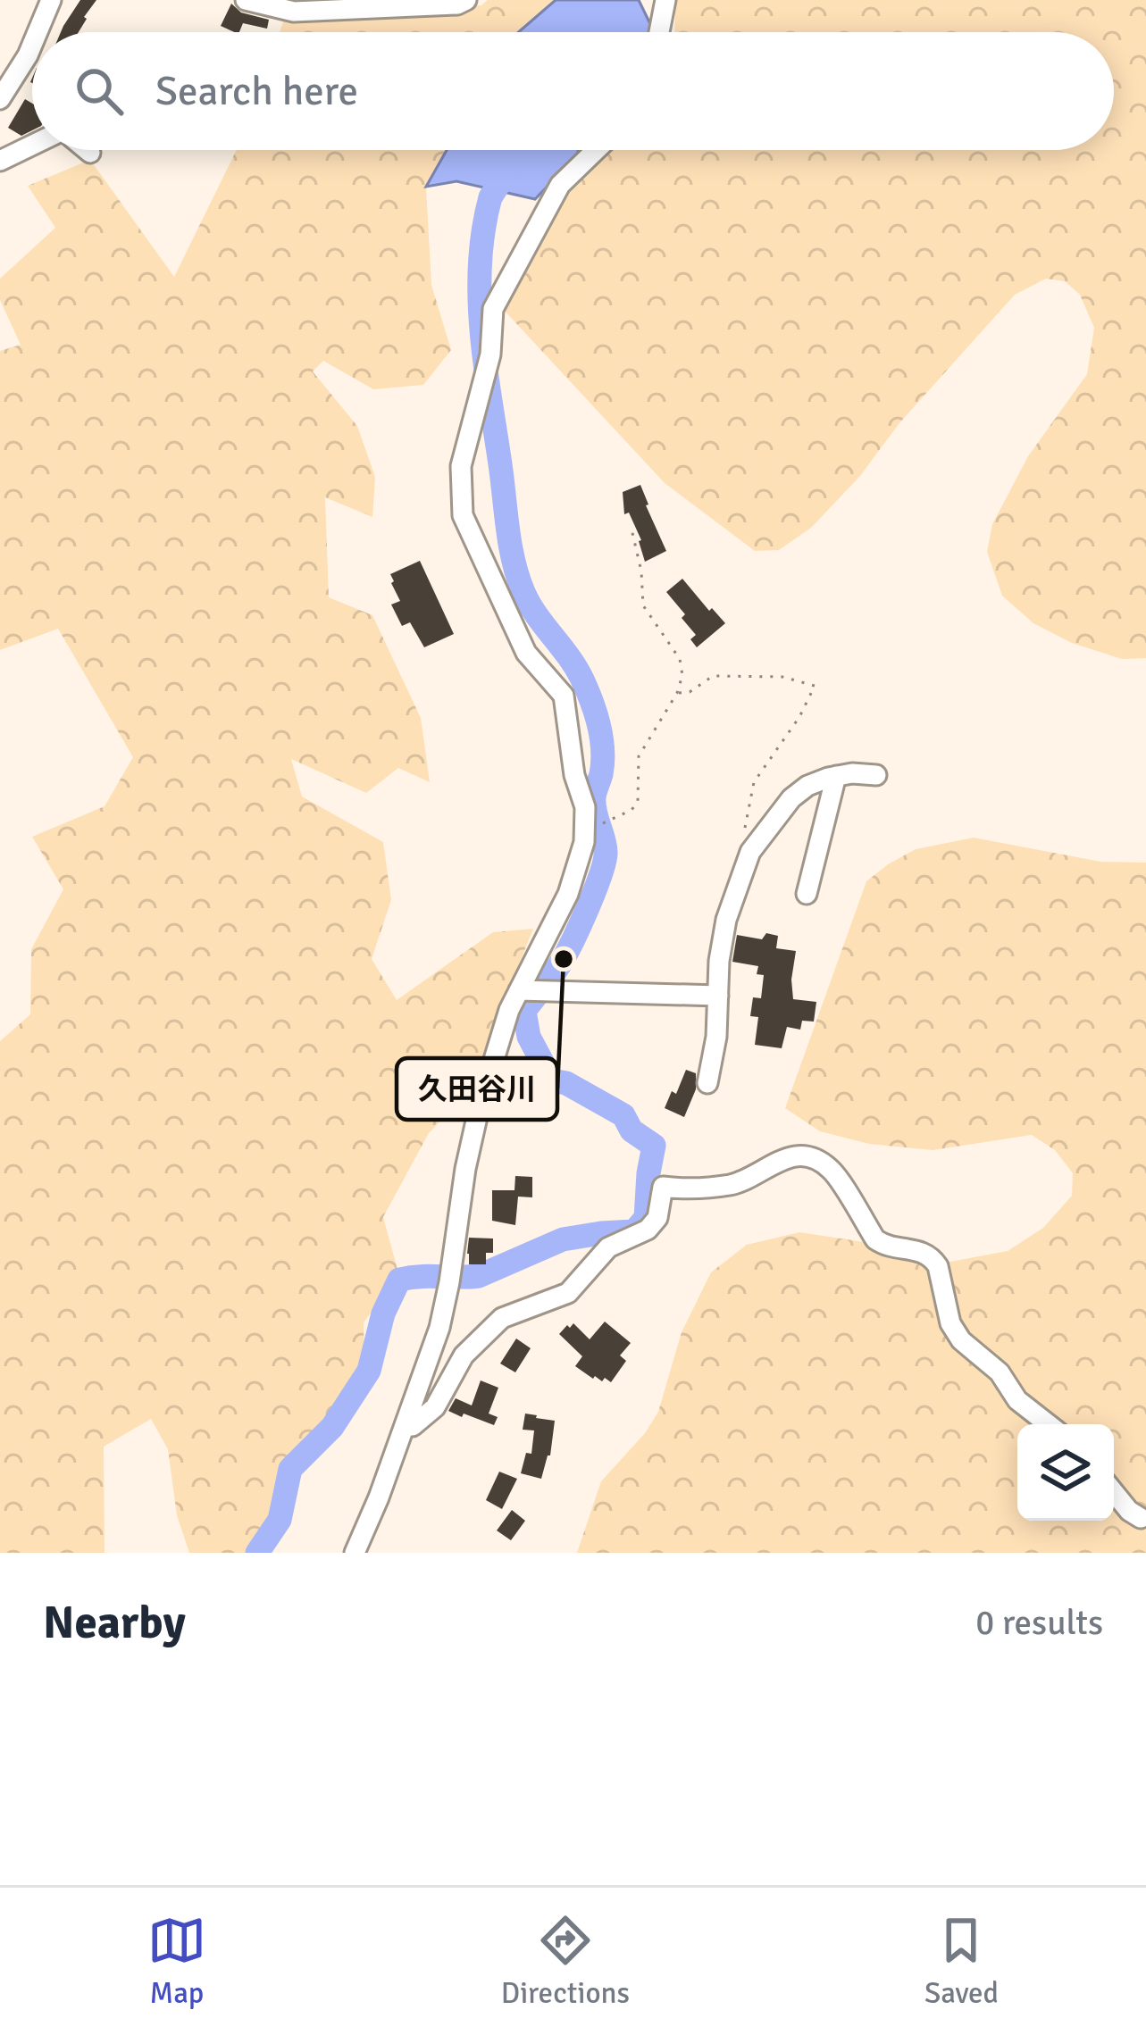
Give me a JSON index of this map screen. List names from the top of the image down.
{
  "places": ["久田谷川"],
  "page": {
    "search": "Search here",
    "heading": ["Nearby", "0 results"],
    "nav": ["Map", "Directions", "Saved"]
  }
}
